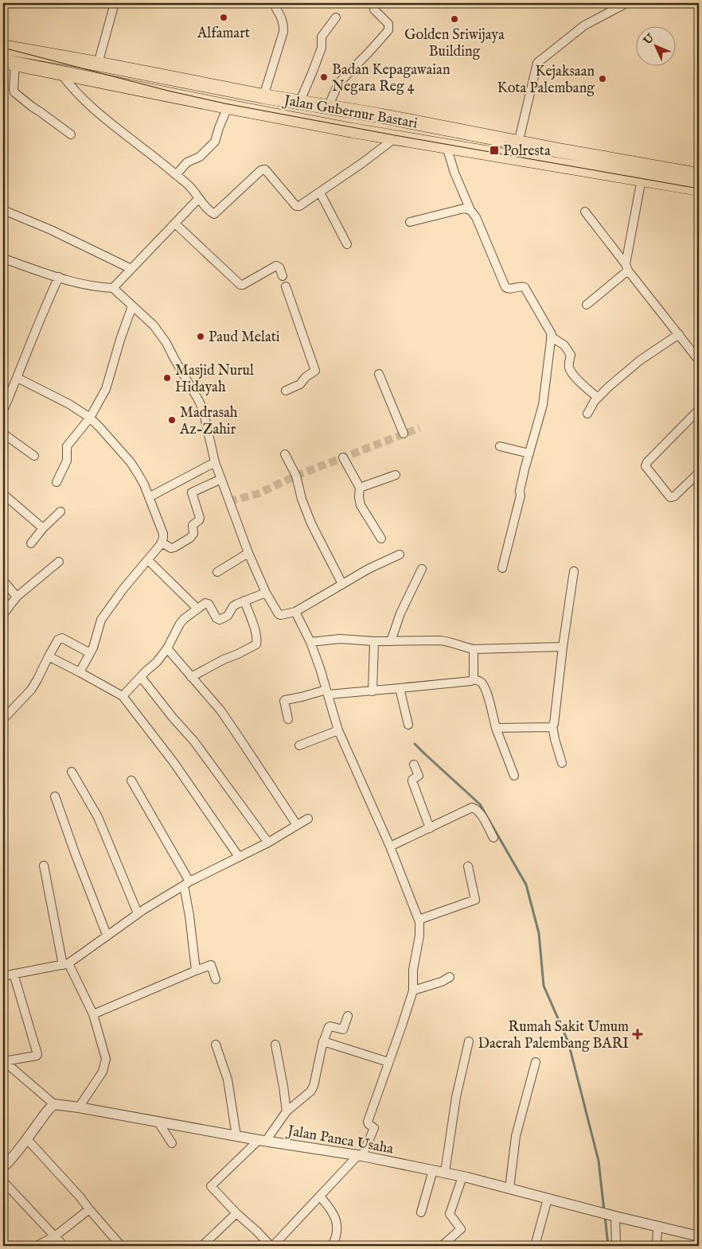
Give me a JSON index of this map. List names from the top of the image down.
{
  "streets": {
    "highway": ["Jalan Gubernur Bastari"],
    "street": ["Jalan Panca Usaha"]
  },
  "places": {
    "other": [
      "Alfamart",
      "Golden Sriwijaya Building",
      "Badan Kepagawaian Negara Reg 4",
      "Kejaksaan Kota Palembang",
      "Paud Melati",
      "Masjid Nurul Hidayah",
      "Madrasah Az-Zahir"
    ],
    "transit": ["Polresta"],
    "health": ["Rumah Sakit Umum Daerah Palembang BARI"]
  },
  "north": "top left"
}
